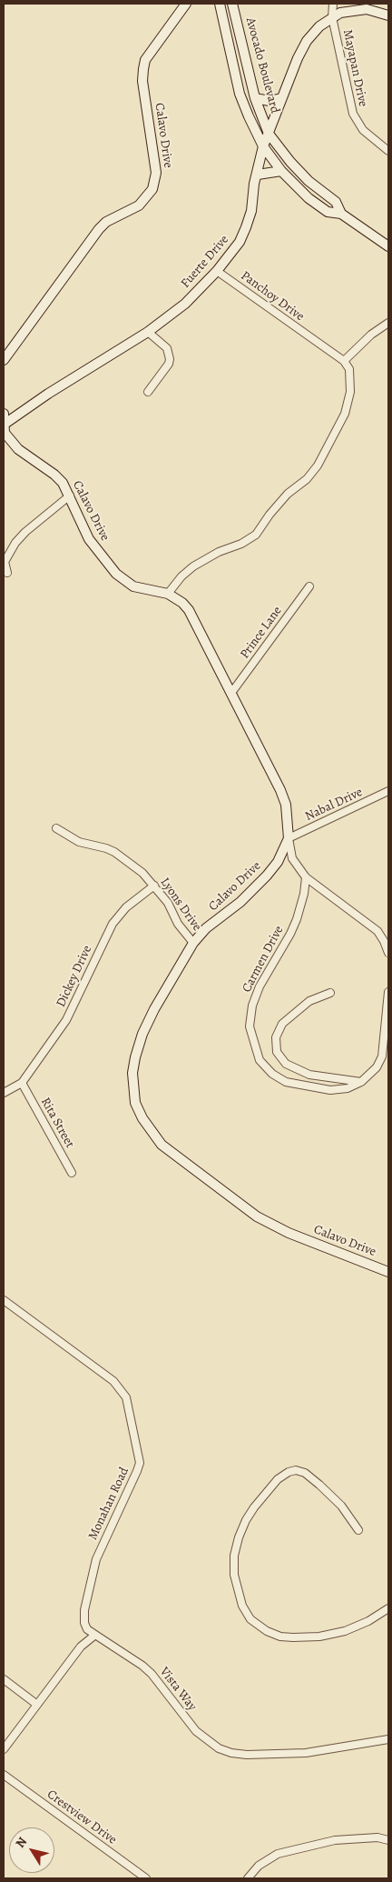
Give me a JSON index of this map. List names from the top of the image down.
{
  "streets": {
    "street": [
      "Avocado Boulevard",
      "Mayapan Drive",
      "Calavo Drive",
      "Fuerte Drive",
      "Panchoy Drive",
      "Prince Lane",
      "Nabal Drive",
      "Lyons Drive",
      "Carmen Drive",
      "Dickey Drive",
      "Rita Street",
      "Monahan Road",
      "Vista Way",
      "Crestview Drive"
    ]
  },
  "crossings": [
    ["Avocado Boulevard", "Fuerte Drive"],
    ["Mayapan Drive", "Fuerte Drive"],
    ["Calavo Drive", "Fuerte Drive"],
    ["Calavo Drive", "Prince Lane"],
    ["Calavo Drive", "Nabal Drive"],
    ["Calavo Drive", "Lyons Drive"],
    ["Fuerte Drive", "Panchoy Drive"],
    ["Lyons Drive", "Dickey Drive"],
    ["Dickey Drive", "Rita Street"],
    ["Monahan Road", "Vista Way"]
  ],
  "north": "top left"
}
